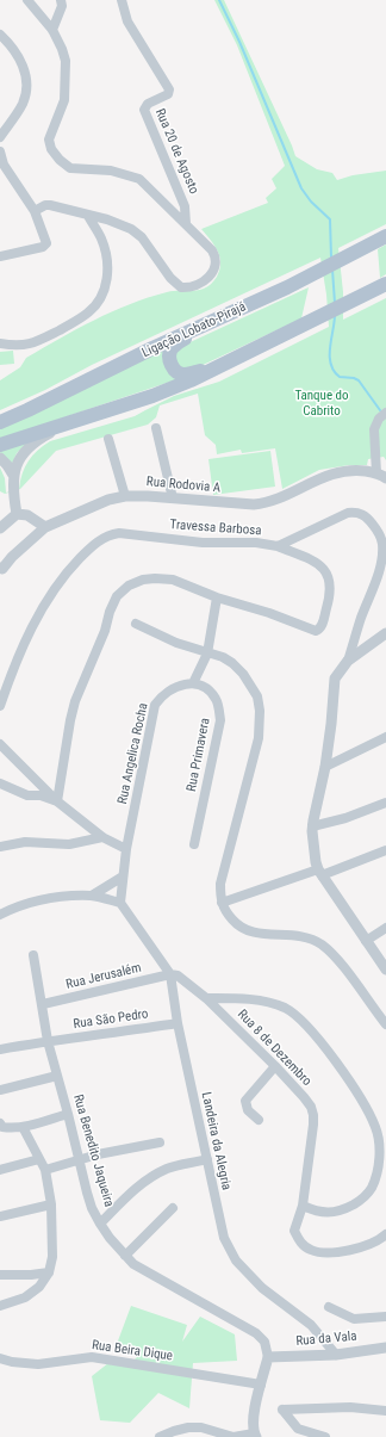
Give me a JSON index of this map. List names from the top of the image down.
{
  "streets": {
    "main road": ["Ligação Lobato-Pirajá"],
    "street": [
      "Rua 20 de Agosto",
      "Rua Rodovia A",
      "Travessa Barbosa",
      "Rua Angelica Rocha",
      "Rua Primavera",
      "Rua Jerusalém",
      "Rua São Pedro",
      "Rua 8 de Dezembro",
      "Landeira da Alegria",
      "Rua Benedito Jaqueira",
      "Rua da Vala",
      "Rua Beira Dique"
    ]
  },
  "crossings": [
    ["Rua Angelica Rocha", "Rua Primavera"],
    ["Rua Angelica Rocha", "Landeira da Alegria"],
    ["Rua Jerusalém", "Rua 8 de Dezembro"],
    ["Rua Jerusalém", "Landeira da Alegria"],
    ["Rua Jerusalém", "Rua Benedito Jaqueira"],
    ["Rua São Pedro", "Landeira da Alegria"],
    ["Rua São Pedro", "Rua Benedito Jaqueira"],
    ["Rua 8 de Dezembro", "Landeira da Alegria"],
    ["Landeira da Alegria", "Rua da Vala"],
    ["Rua Benedito Jaqueira", "Rua da Vala"]
  ],
  "parks": ["Tanque do Cabrito"]
}
